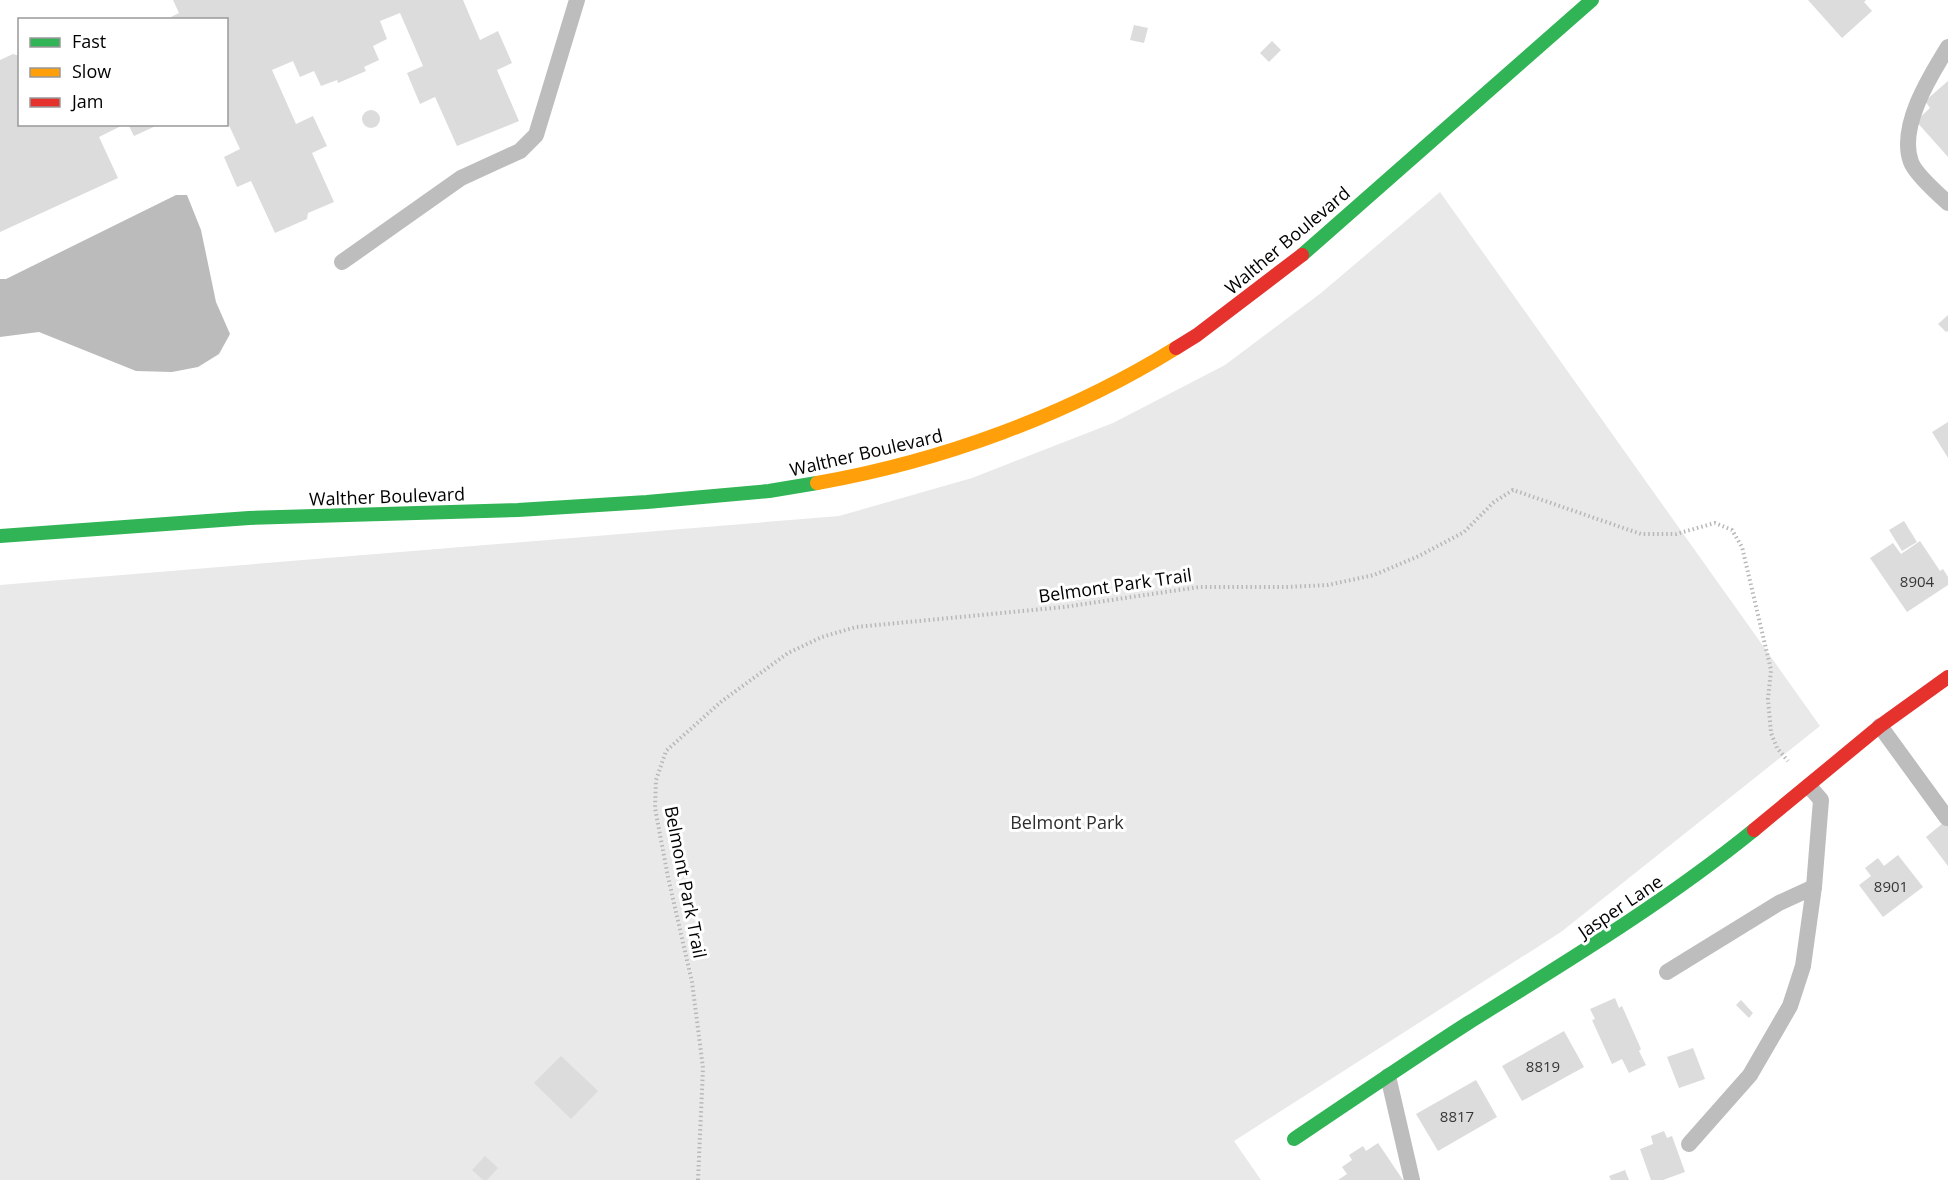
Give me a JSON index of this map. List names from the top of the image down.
{
  "streets": {
    "main road": ["Walther Boulevard", "Jasper Lane"],
    "path": ["Belmont Park Trail"]
  },
  "crossings": [
    ["Belmont Park Trail", "Jasper Lane"]
  ],
  "parks": ["Belmont Park"],
  "house_numbers": [
    "8904",
    "8901",
    "8819",
    "8817"
  ],
  "legend": ["Fast", "Slow", "Jam"]
}
